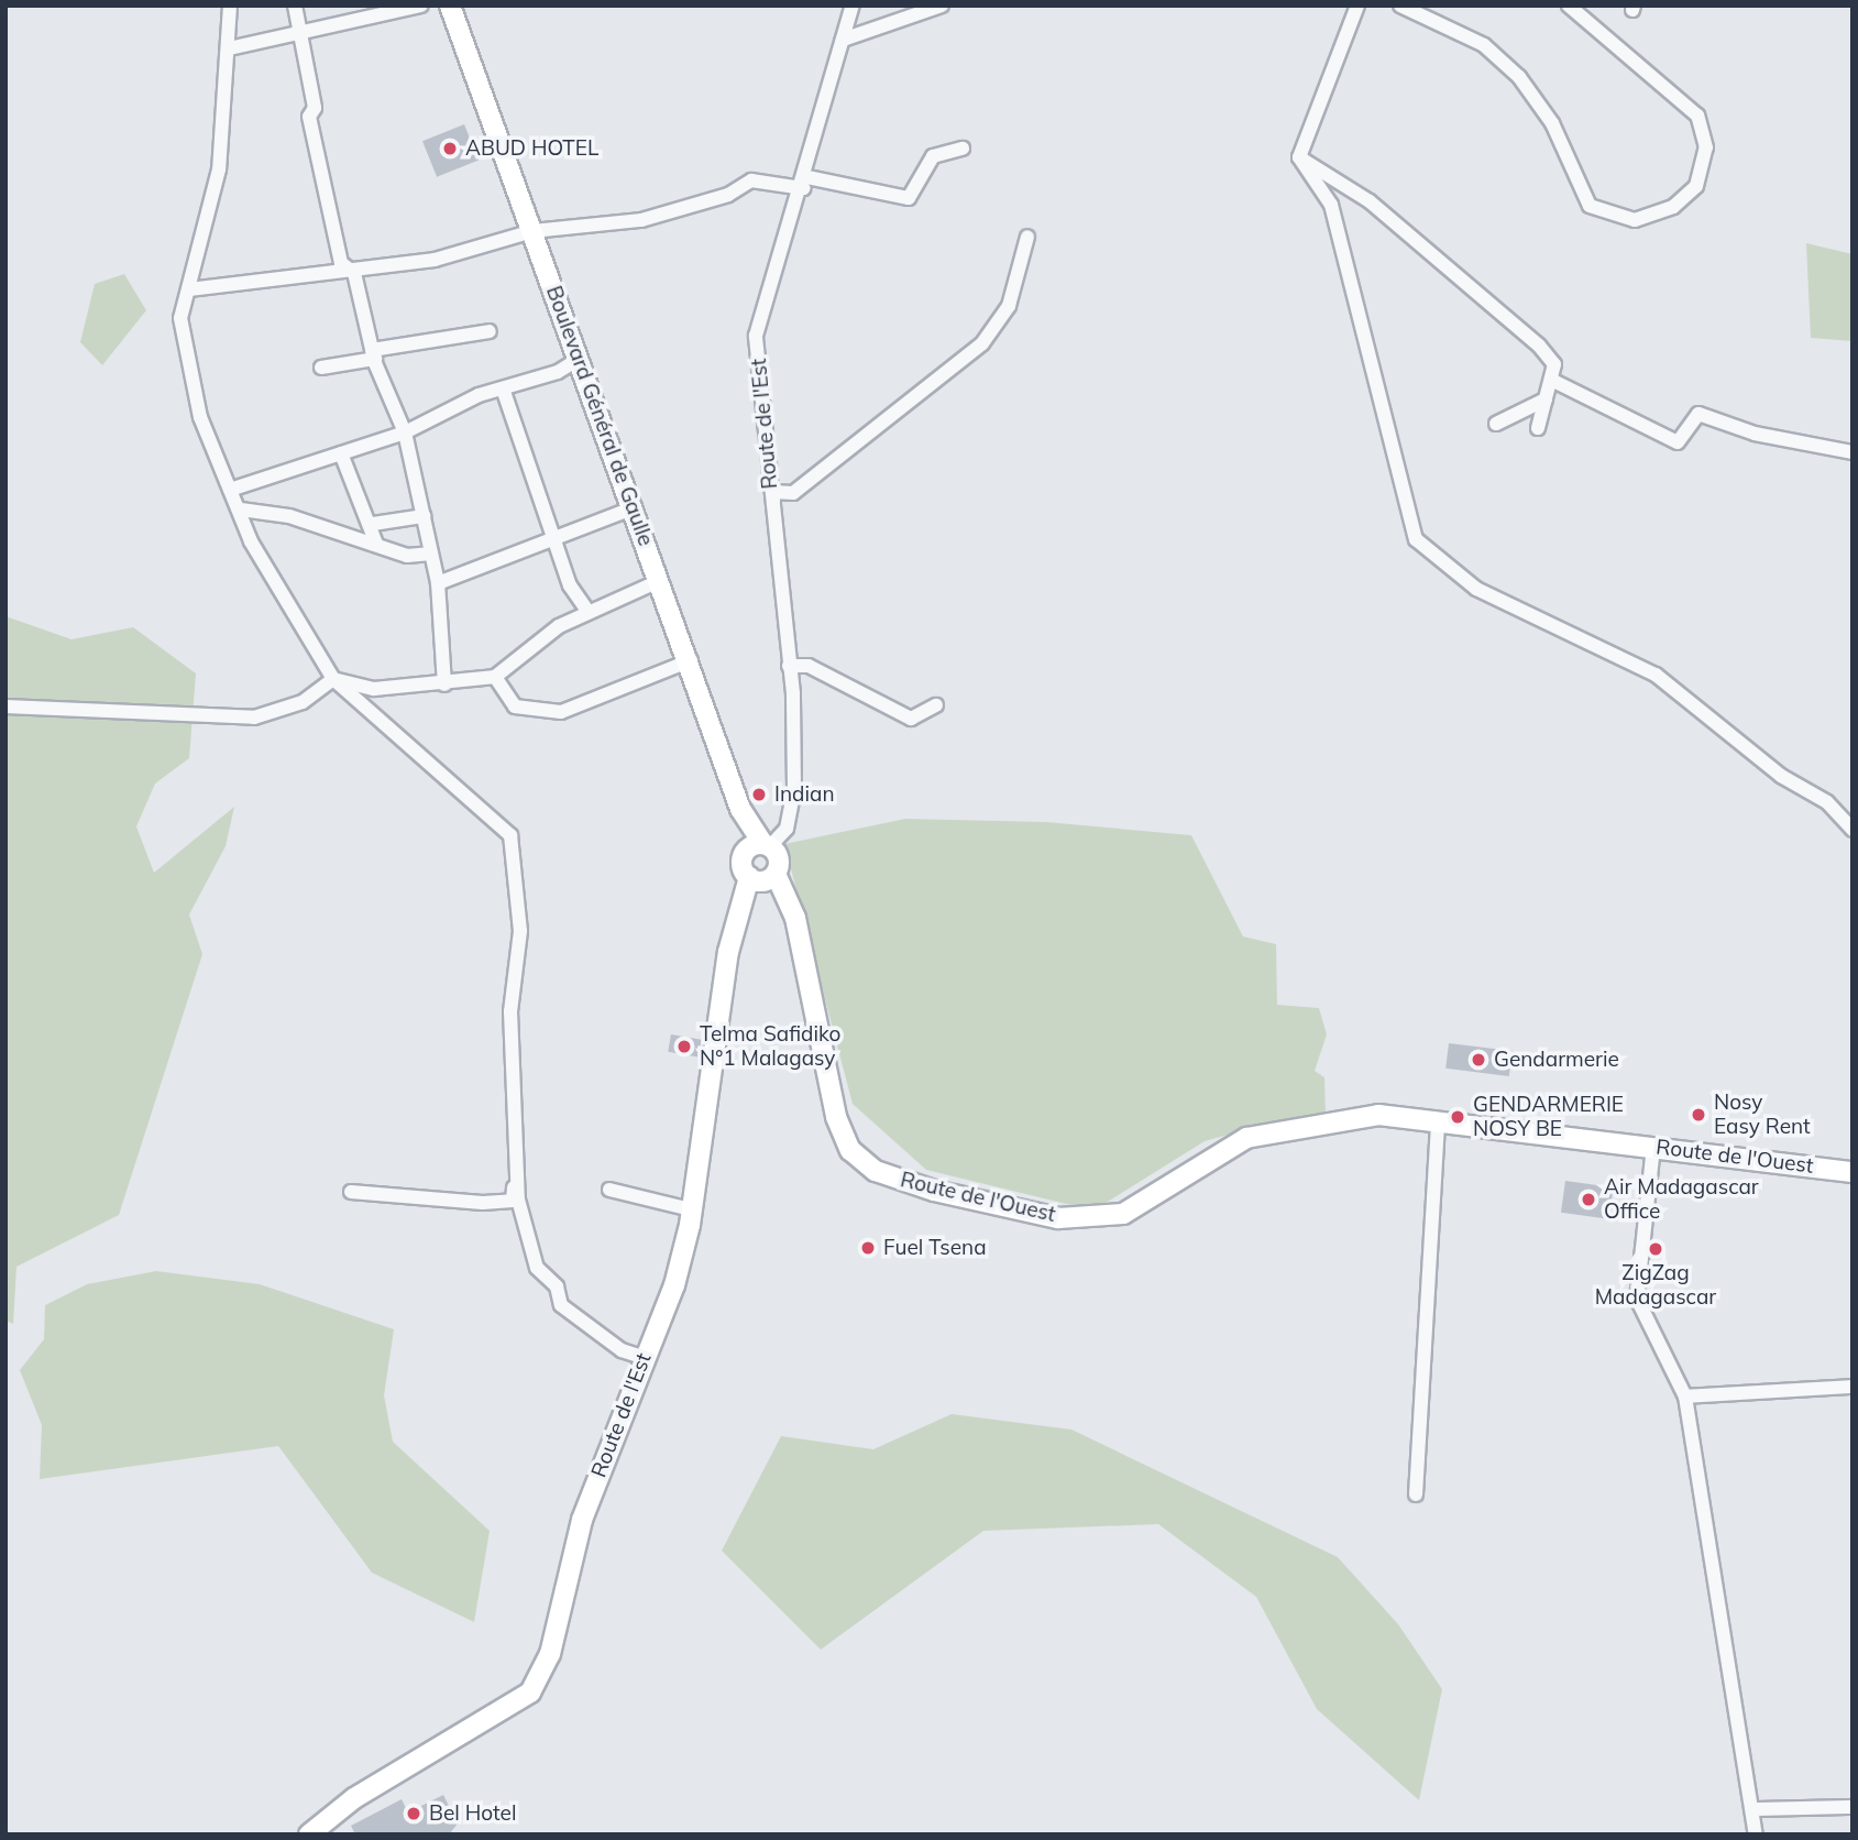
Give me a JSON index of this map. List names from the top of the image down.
{
  "streets": {
    "main road": ["Boulevard Général de Gaulle", "Route de l'Est", "Route de l'Ouest"]
  },
  "crossings": [
    ["Boulevard Général de Gaulle", "Route de l'Est"],
    ["Route de l'Est", "Route de l'Ouest"]
  ],
  "places": [
    "ABUD HOTEL",
    "Indian",
    "Telma Safidiko N°1 Malagasy",
    "Gendarmerie",
    "Nosy Easy Rent",
    "GENDARMERIE NOSY BE",
    "Air Madagascar Office",
    "Fuel Tsena",
    "ZigZag Madagascar",
    "Bel Hotel"
  ]
}
